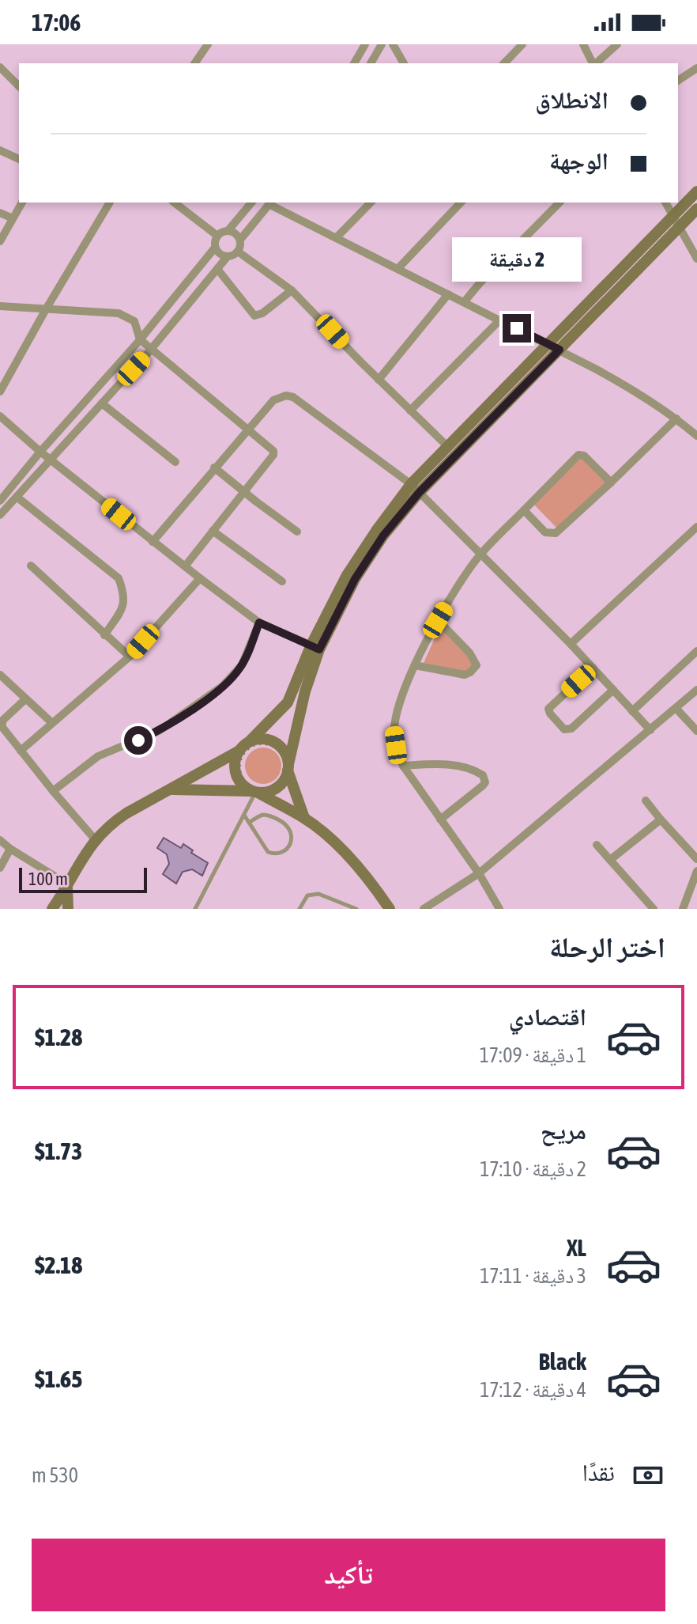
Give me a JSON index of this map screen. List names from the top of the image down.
{
  "scale_bar": "100 m",
  "page": {
    "status": "17:06",
    "banner": ["الانطلاق", "الوجهة"],
    "bubble": "2 دقيقة",
    "scale": "100 m",
    "heading": "اختر الرحلة",
    "list": [
      {
        "name": "اقتصادي",
        "note": "1 دقيقة · 17:09",
        "value": "$1.28"
      },
      {
        "name": "مريح",
        "note": "2 دقيقة · 17:10",
        "value": "$1.73"
      },
      {
        "name": "XL",
        "note": "3 دقيقة · 17:11",
        "value": "$2.18"
      },
      {
        "name": "Black",
        "note": "4 دقيقة · 17:12",
        "value": "$1.65"
      }
    ],
    "pay": ["نقدًا", "530 m"],
    "buttons": "تأكيد"
  }
}
